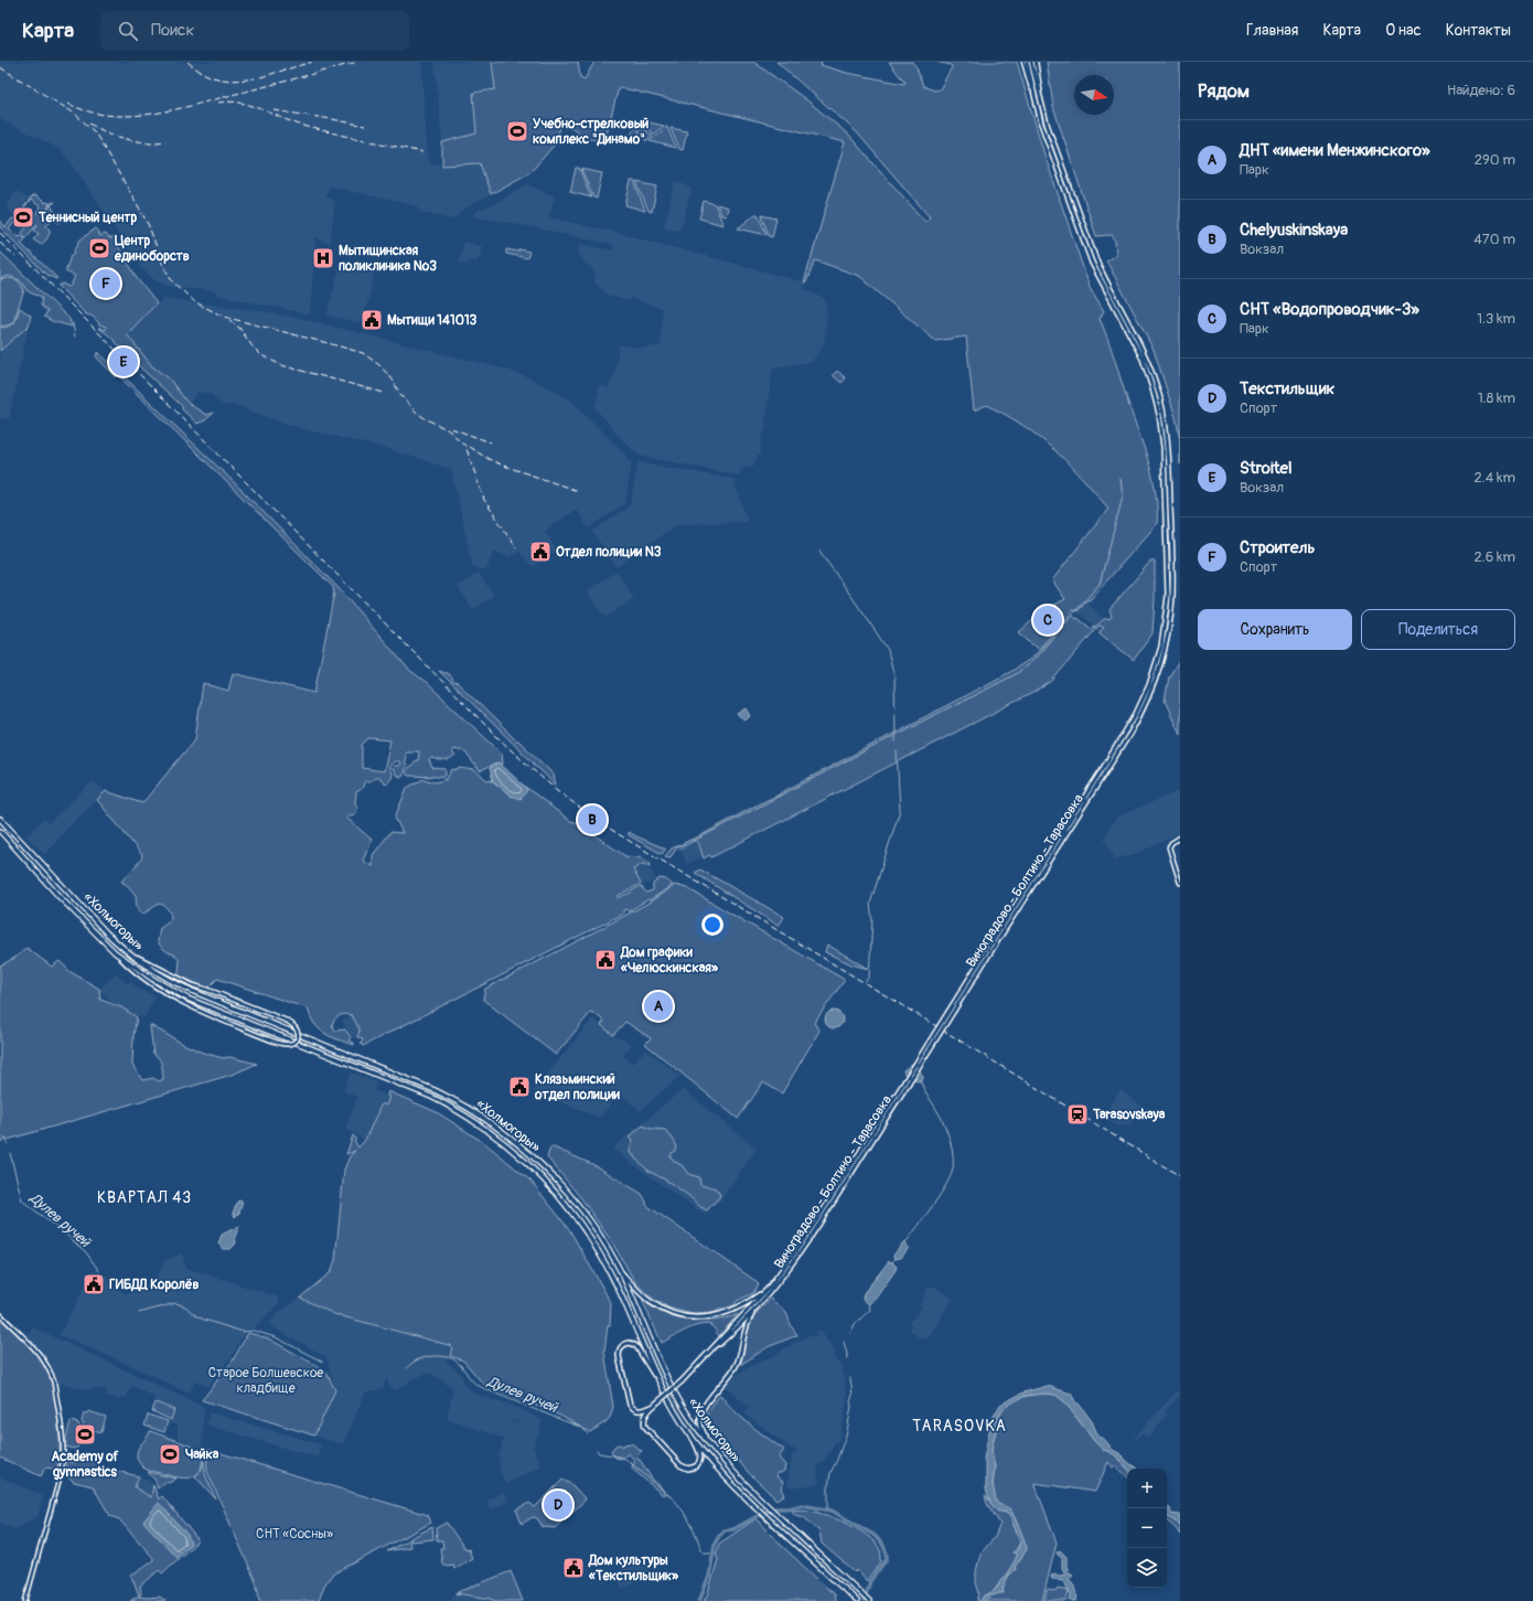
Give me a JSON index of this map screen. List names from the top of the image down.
{
  "streets": {
    "highway": ["«Холмогоры»"],
    "main road": ["Виноградово - Болтино - Тарасовка"]
  },
  "districts": ["КВАРТАЛ 43", "TARASOVKA"],
  "water": ["Дулев ручей"],
  "parks": ["Старое Болшевское кладбище", "СНТ «Сосны»"],
  "places": {
    "sports": [
      "Учебно-стрелковый комплекс \"Динамо\"",
      "Теннисный центр",
      "Центр единоборств",
      "Academy of gymnastics",
      "Чайка"
    ],
    "hospital": ["Мытищинская поликлиника №3"],
    "public building": [
      "Мытищи 141013",
      "Отдел полиции N3",
      "Дом графики «Челюскинская»",
      "Клязьминский отдел полиции",
      "ГИБДД Королёв",
      "Дом культуры «Текстильщик»"
    ],
    "station": ["Tarasovskaya"]
  },
  "north": "right",
  "page": {
    "header": "Карта",
    "search": "Поиск",
    "nav": [
      "Главная",
      "Карта",
      "О нас",
      "Контакты"
    ],
    "heading": ["Рядом", "Найдено: 6"],
    "list": [
      {
        "mark": "A",
        "name": "ДНТ «имени Менжинского»",
        "note": "Парк",
        "value": "290 m"
      },
      {
        "mark": "B",
        "name": "Chelyuskinskaya",
        "note": "Вокзал",
        "value": "470 m"
      },
      {
        "mark": "C",
        "name": "СНТ «Водопроводчик-3»",
        "note": "Парк",
        "value": "1.3 km"
      },
      {
        "mark": "D",
        "name": "Текстильщик",
        "note": "Спорт",
        "value": "1.8 km"
      },
      {
        "mark": "E",
        "name": "Stroitel",
        "note": "Вокзал",
        "value": "2.4 km"
      },
      {
        "mark": "F",
        "name": "Строитель",
        "note": "Спорт",
        "value": "2.6 km"
      }
    ],
    "pins": [
      "F",
      "E",
      "C",
      "B",
      "A",
      "D"
    ],
    "buttons": ["Сохранить", "Поделиться"],
    "map_buttons": ["+", "−"]
  }
}
